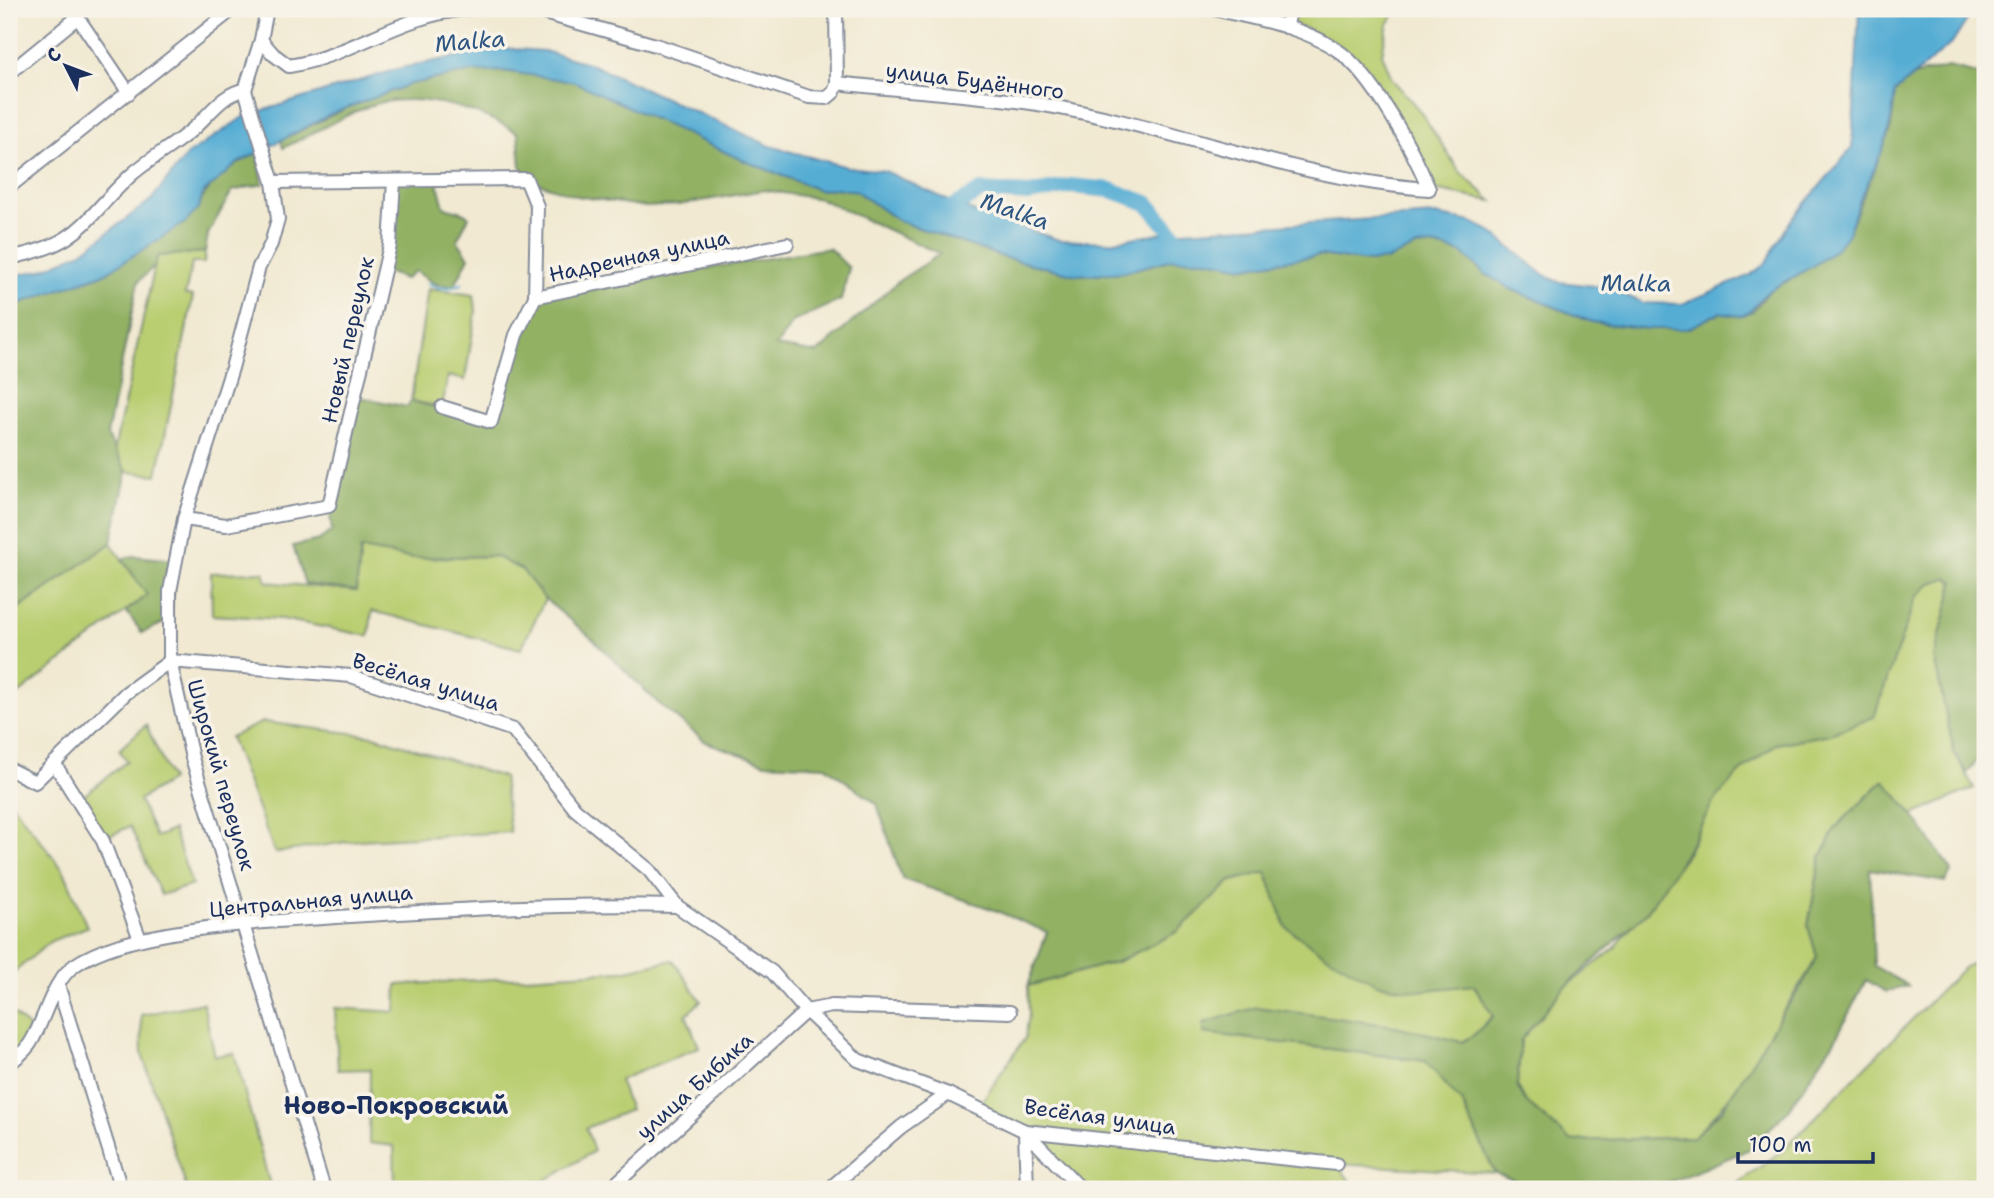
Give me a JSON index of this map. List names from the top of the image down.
{
  "streets": {
    "street": [
      "улица Будённого",
      "Надречная улица",
      "Новый переулок",
      "Весёлая улица",
      "Широкий переулок",
      "Центральная улица",
      "улица Бибика"
    ]
  },
  "crossings": [
    ["Надречная улица", "Новый переулок"],
    ["Надречная улица", "Широкий переулок"],
    ["Новый переулок", "Широкий переулок"],
    ["Весёлая улица", "Широкий переулок"],
    ["Весёлая улица", "Центральная улица"],
    ["Весёлая улица", "улица Бибика"],
    ["Широкий переулок", "Центральная улица"]
  ],
  "districts": ["Ново-Покровский"],
  "water": ["Malka"],
  "scale_bar": "100 m",
  "north": "top left"
}
